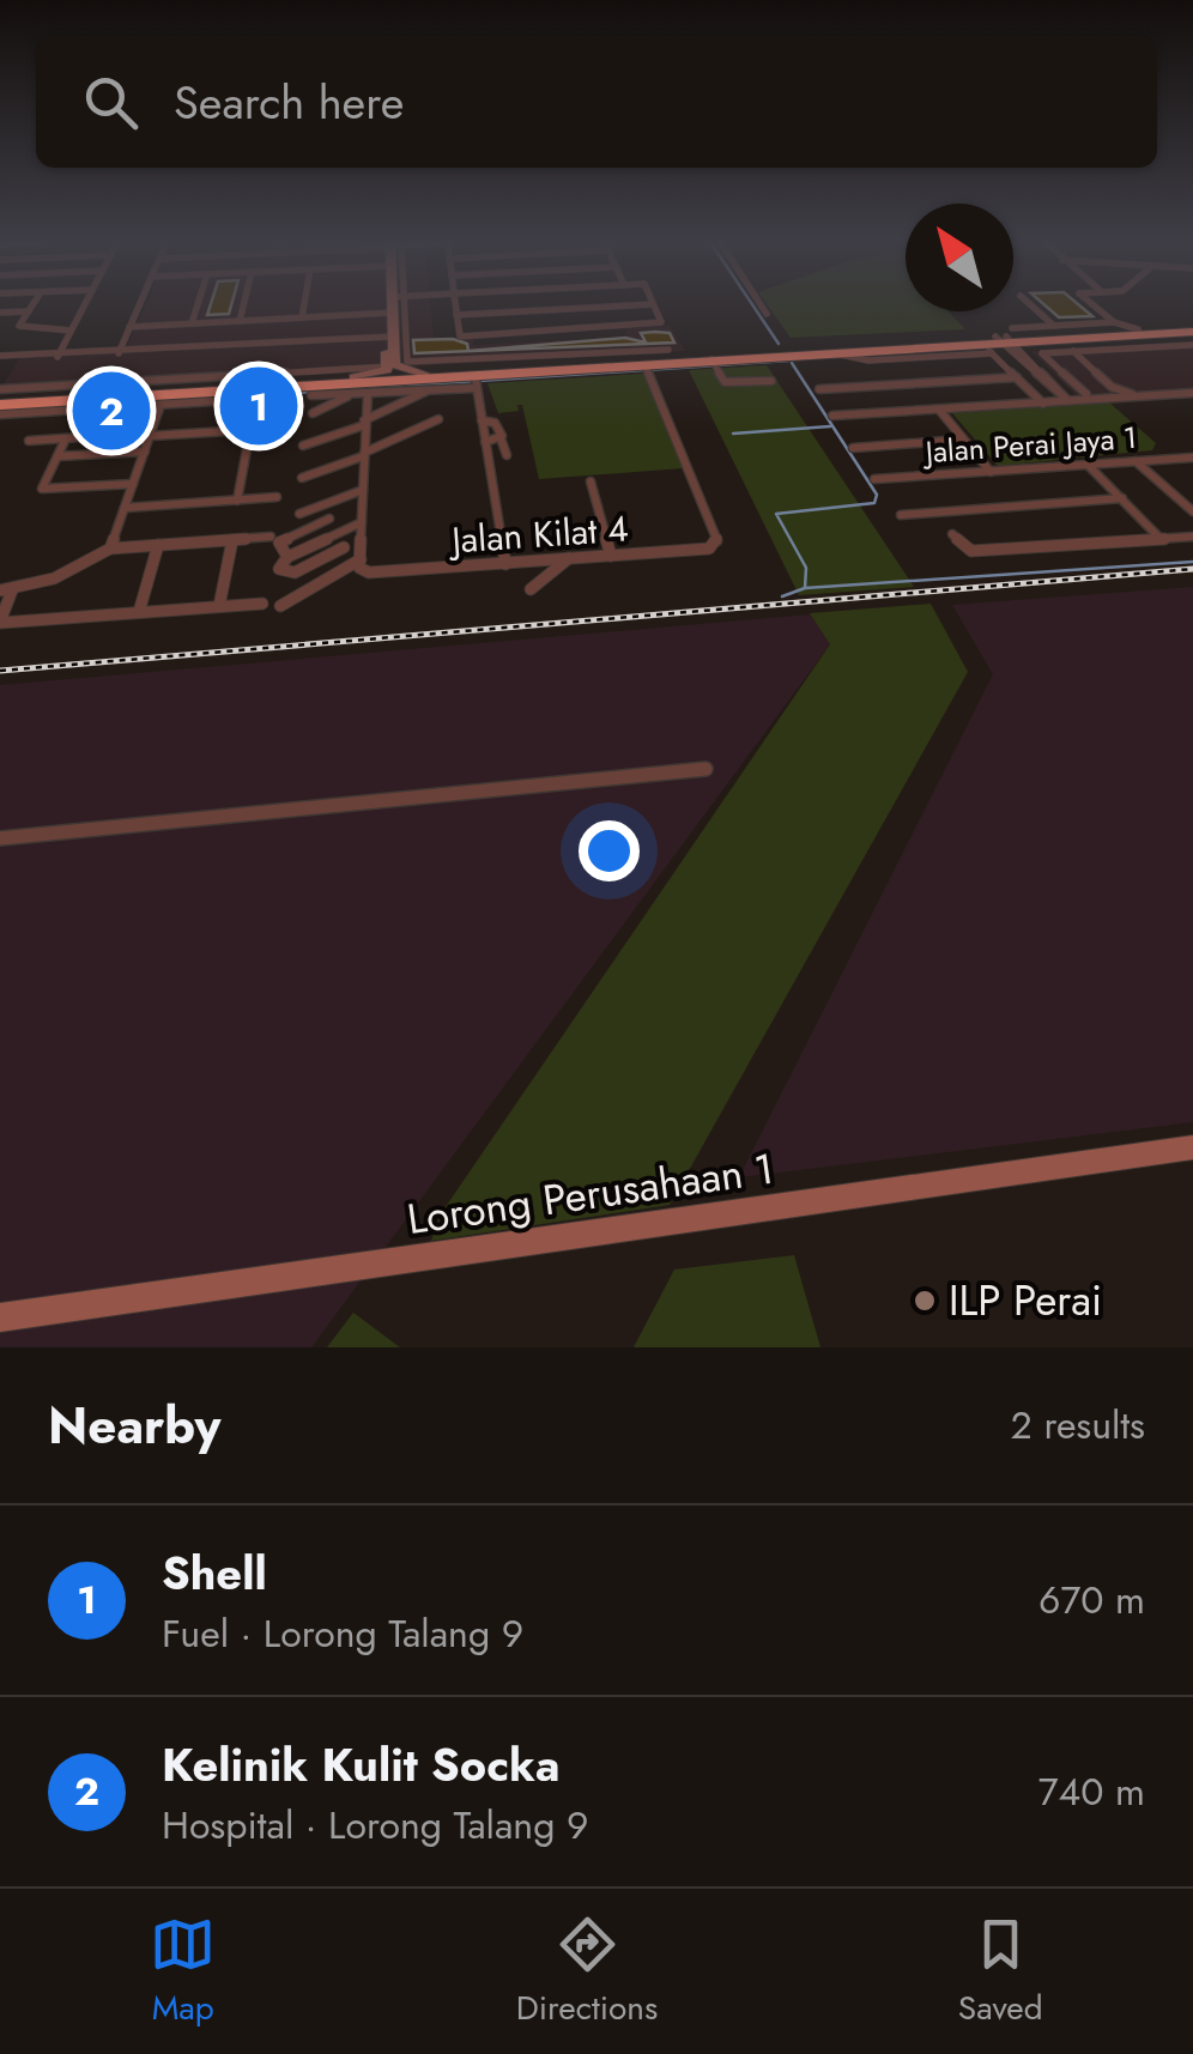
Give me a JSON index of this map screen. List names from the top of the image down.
{
  "streets": {
    "street": ["Jalan Perai Jaya 1", "Jalan Kilat 4", "Lorong Perusahaan 1"]
  },
  "places": ["ILP Perai"],
  "north": "top left",
  "page": {
    "search": "Search here",
    "pins": ["1", "2"],
    "heading": ["Nearby", "2 results"],
    "list": [
      {
        "mark": "1",
        "name": "Shell",
        "note": "Fuel · Lorong Talang 9",
        "value": "670 m"
      },
      {
        "mark": "2",
        "name": "Kelinik Kulit Socka",
        "note": "Hospital · Lorong Talang 9",
        "value": "740 m"
      }
    ],
    "nav": ["Map", "Directions", "Saved"]
  }
}
